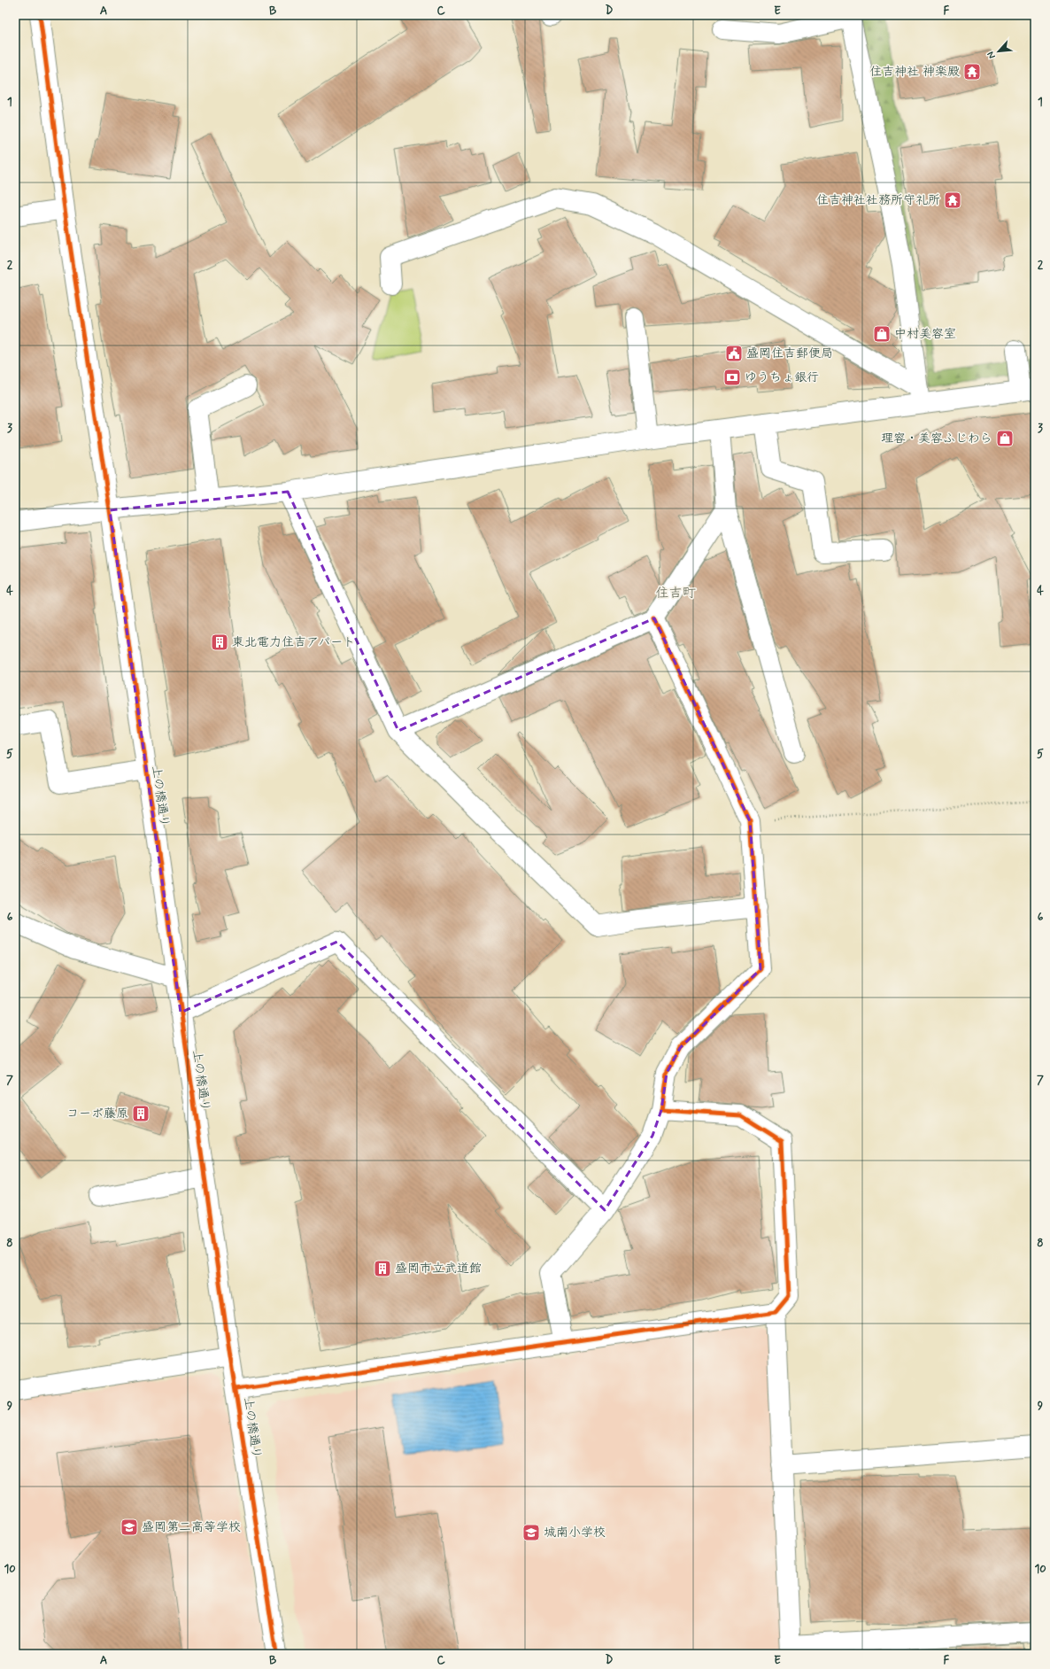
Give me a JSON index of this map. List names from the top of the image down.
{
  "streets": {
    "street": ["上の橋通り"]
  },
  "districts": ["住吉町"],
  "places": {
    "temple": ["住吉神社 神楽殿", "住吉神社社務所守礼所"],
    "shop": ["中村美容室", "理容・美容ふじわら"],
    "public building": ["盛岡住吉郵便局"],
    "bank": ["ゆうちょ銀行"],
    "building": ["東北電力住吉アパート", "コーポ藤原", "盛岡市立武道館"],
    "school or university": ["盛岡第二高等学校", "城南小学校"]
  },
  "north": "bottom left",
  "grid": {
    "columns": [
      "A",
      "B",
      "C",
      "D",
      "E",
      "F"
    ],
    "rows": [
      "1",
      "2",
      "3",
      "4",
      "5",
      "6",
      "7",
      "8",
      "9",
      "10"
    ]
  }
}
